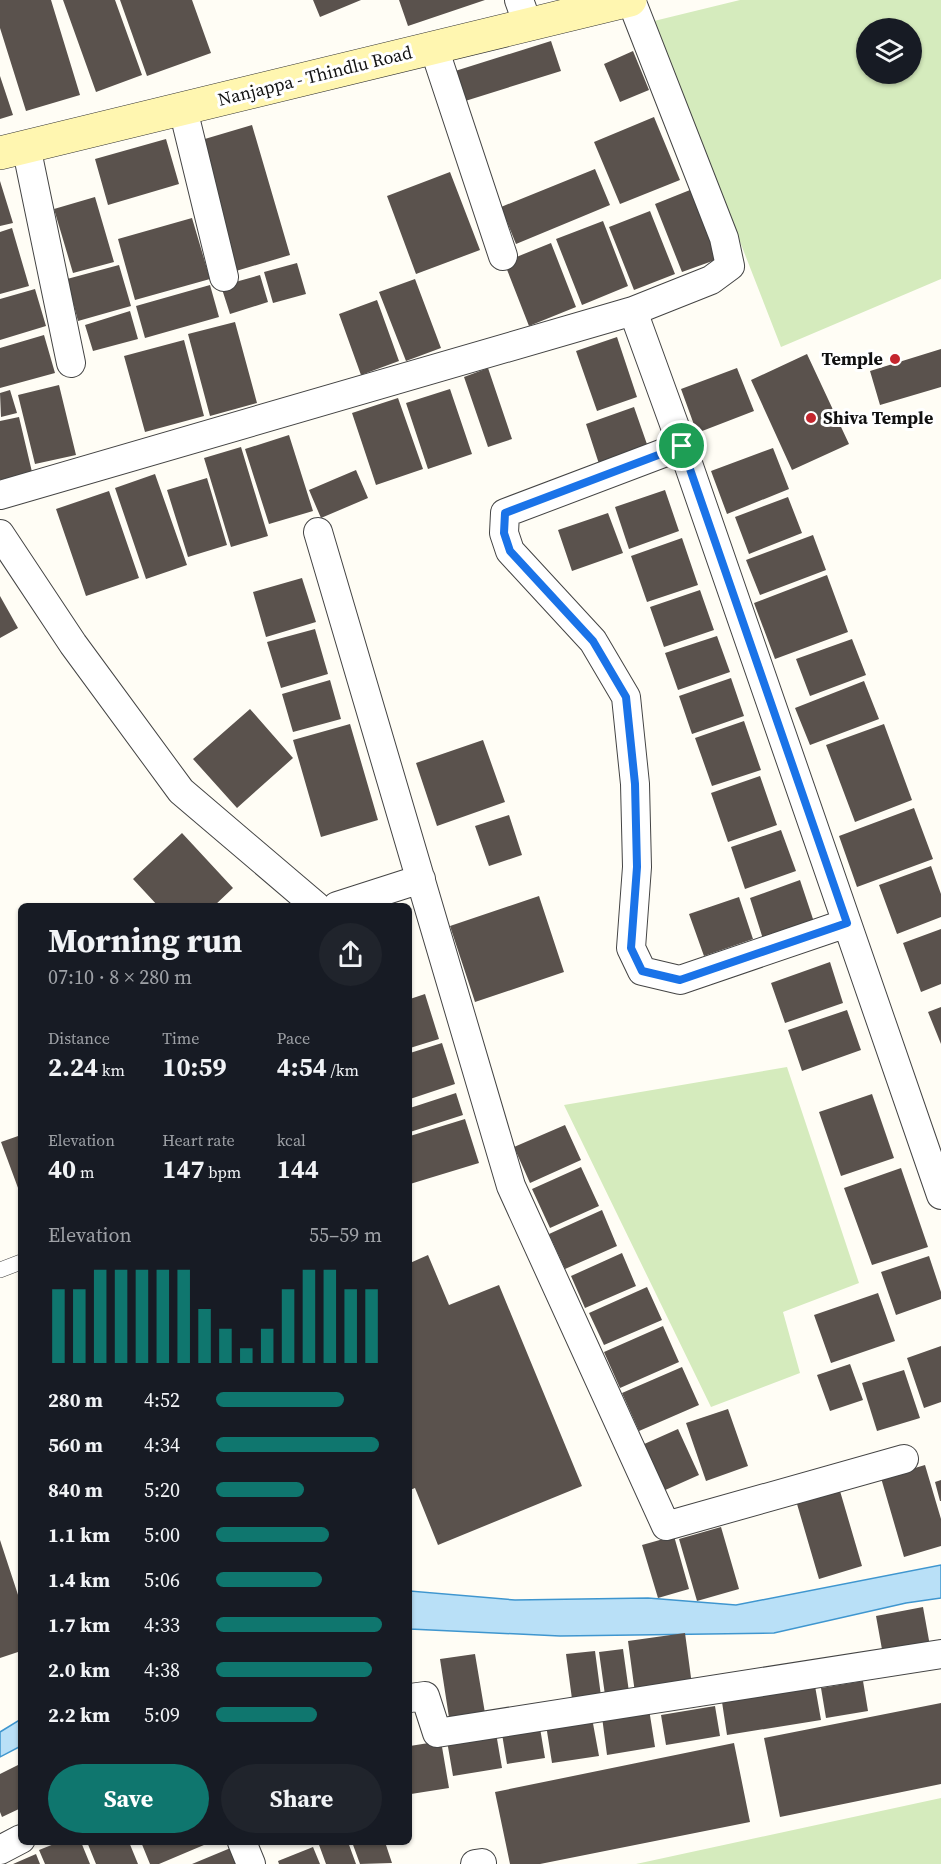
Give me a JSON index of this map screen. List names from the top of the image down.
{
  "streets": {
    "main road": ["Nanjappa - Thindlu Road"]
  },
  "places": ["Temple", "Shiva Temple"],
  "page": {
    "heading": ["Morning run", "07:10 · 8 × 280 m"],
    "stats": [
      ["Distance", "2.24 km"],
      ["Time", "10:59"],
      ["Pace", "4:54 /km"],
      ["Elevation", "40 m"],
      ["Heart rate", "147 bpm"],
      ["kcal", "144"]
    ],
    "chart": ["Elevation", "55–59 m"],
    "list": [
      {
        "name": "280 m",
        "note": "4:52"
      },
      {
        "name": "560 m",
        "note": "4:34"
      },
      {
        "name": "840 m",
        "note": "5:20"
      },
      {
        "name": "1.1 km",
        "note": "5:00"
      },
      {
        "name": "1.4 km",
        "note": "5:06"
      },
      {
        "name": "1.7 km",
        "note": "4:33"
      },
      {
        "name": "2.0 km",
        "note": "4:38"
      },
      {
        "name": "2.2 km",
        "note": "5:09"
      }
    ],
    "buttons": ["Save", "Share"]
  }
}
